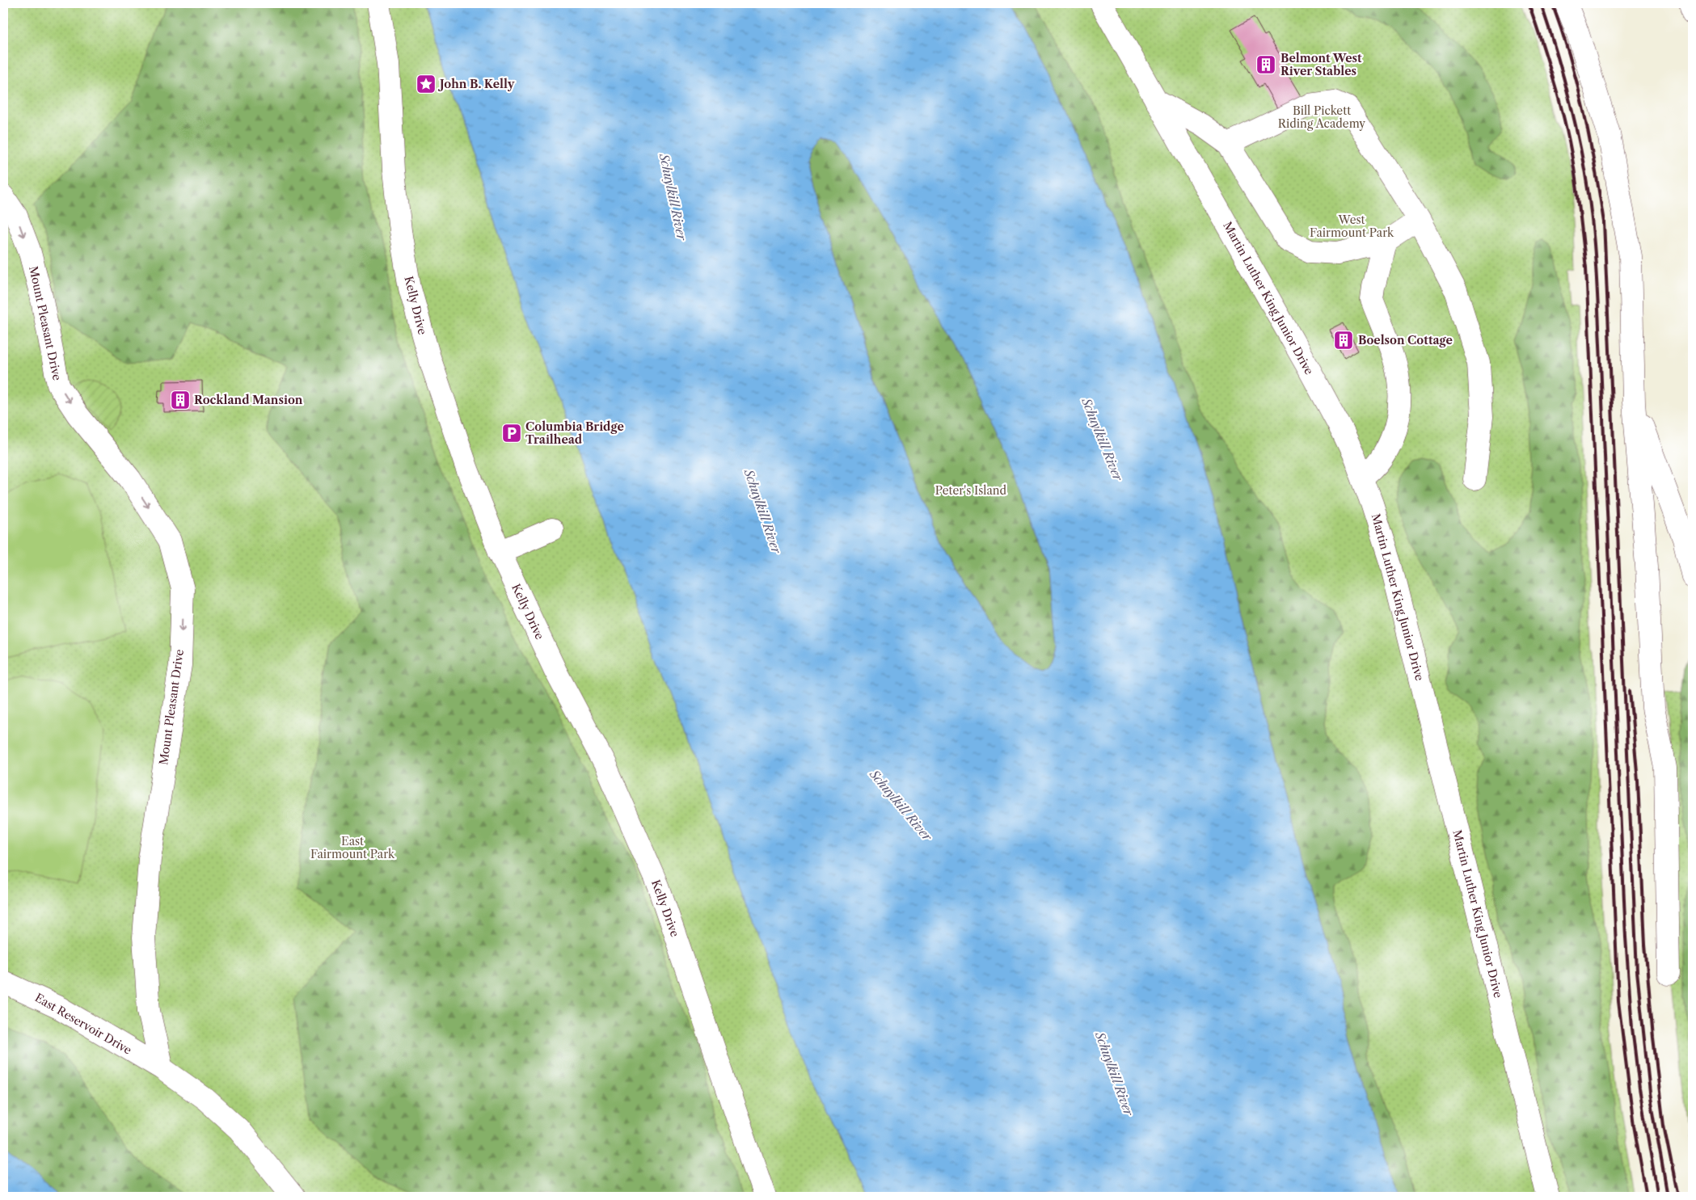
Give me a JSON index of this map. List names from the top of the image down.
{
  "streets": {
    "main road": [
      "Martin Luther King Junior Drive",
      "Kelly Drive",
      "Mount Pleasant Drive",
      "East Reservoir Drive"
    ]
  },
  "crossings": [
    ["Mount Pleasant Drive", "East Reservoir Drive"]
  ],
  "one_way": ["Mount Pleasant Drive"],
  "water": ["Schuylkill River"],
  "parks": [
    "Bill Pickett Riding Academy",
    "West Fairmount Park",
    "Peter's Island",
    "East Fairmount Park"
  ],
  "places": {
    "building": ["Belmont West River Stables", "Boelson Cottage", "Rockland Mansion"],
    "place": ["John B. Kelly"],
    "parking": ["Columbia Bridge Trailhead"]
  }
}
